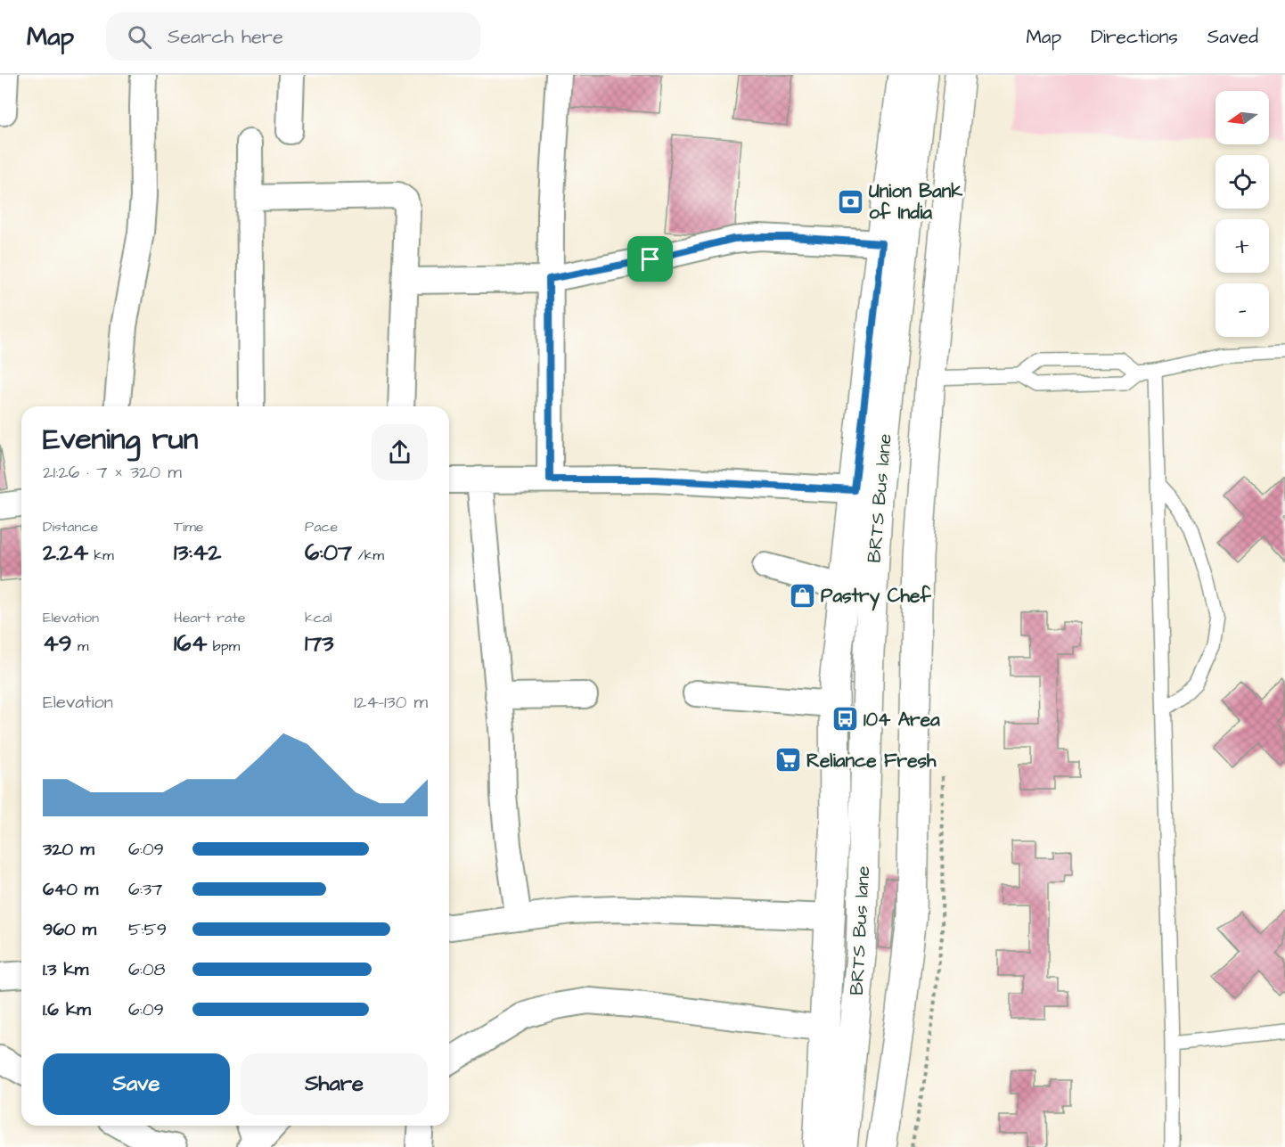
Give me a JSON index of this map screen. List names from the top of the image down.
{
  "streets": {
    "main road": ["BRTS Bus lane"]
  },
  "places": {
    "bank": ["Union Bank of India"],
    "shop": ["Pastry Chef"],
    "bus stop": ["104 Area"],
    "supermarket": ["Reliance Fresh"]
  },
  "north": "left",
  "page": {
    "header": "Map",
    "search": "Search here",
    "nav": ["Map", "Directions", "Saved"],
    "map_buttons": ["+", "−"],
    "heading": ["Evening run", "21:26 · 7 × 320 m"],
    "stats": [
      ["Distance", "2.24 km"],
      ["Time", "13:42"],
      ["Pace", "6:07 /km"],
      ["Elevation", "49 m"],
      ["Heart rate", "164 bpm"],
      ["kcal", "173"]
    ],
    "chart": ["Elevation", "124–130 m"],
    "list": [
      {
        "name": "320 m",
        "note": "6:09"
      },
      {
        "name": "640 m",
        "note": "6:37"
      },
      {
        "name": "960 m",
        "note": "5:59"
      },
      {
        "name": "1.3 km",
        "note": "6:08"
      },
      {
        "name": "1.6 km",
        "note": "6:09"
      }
    ],
    "buttons": ["Save", "Share"]
  }
}
